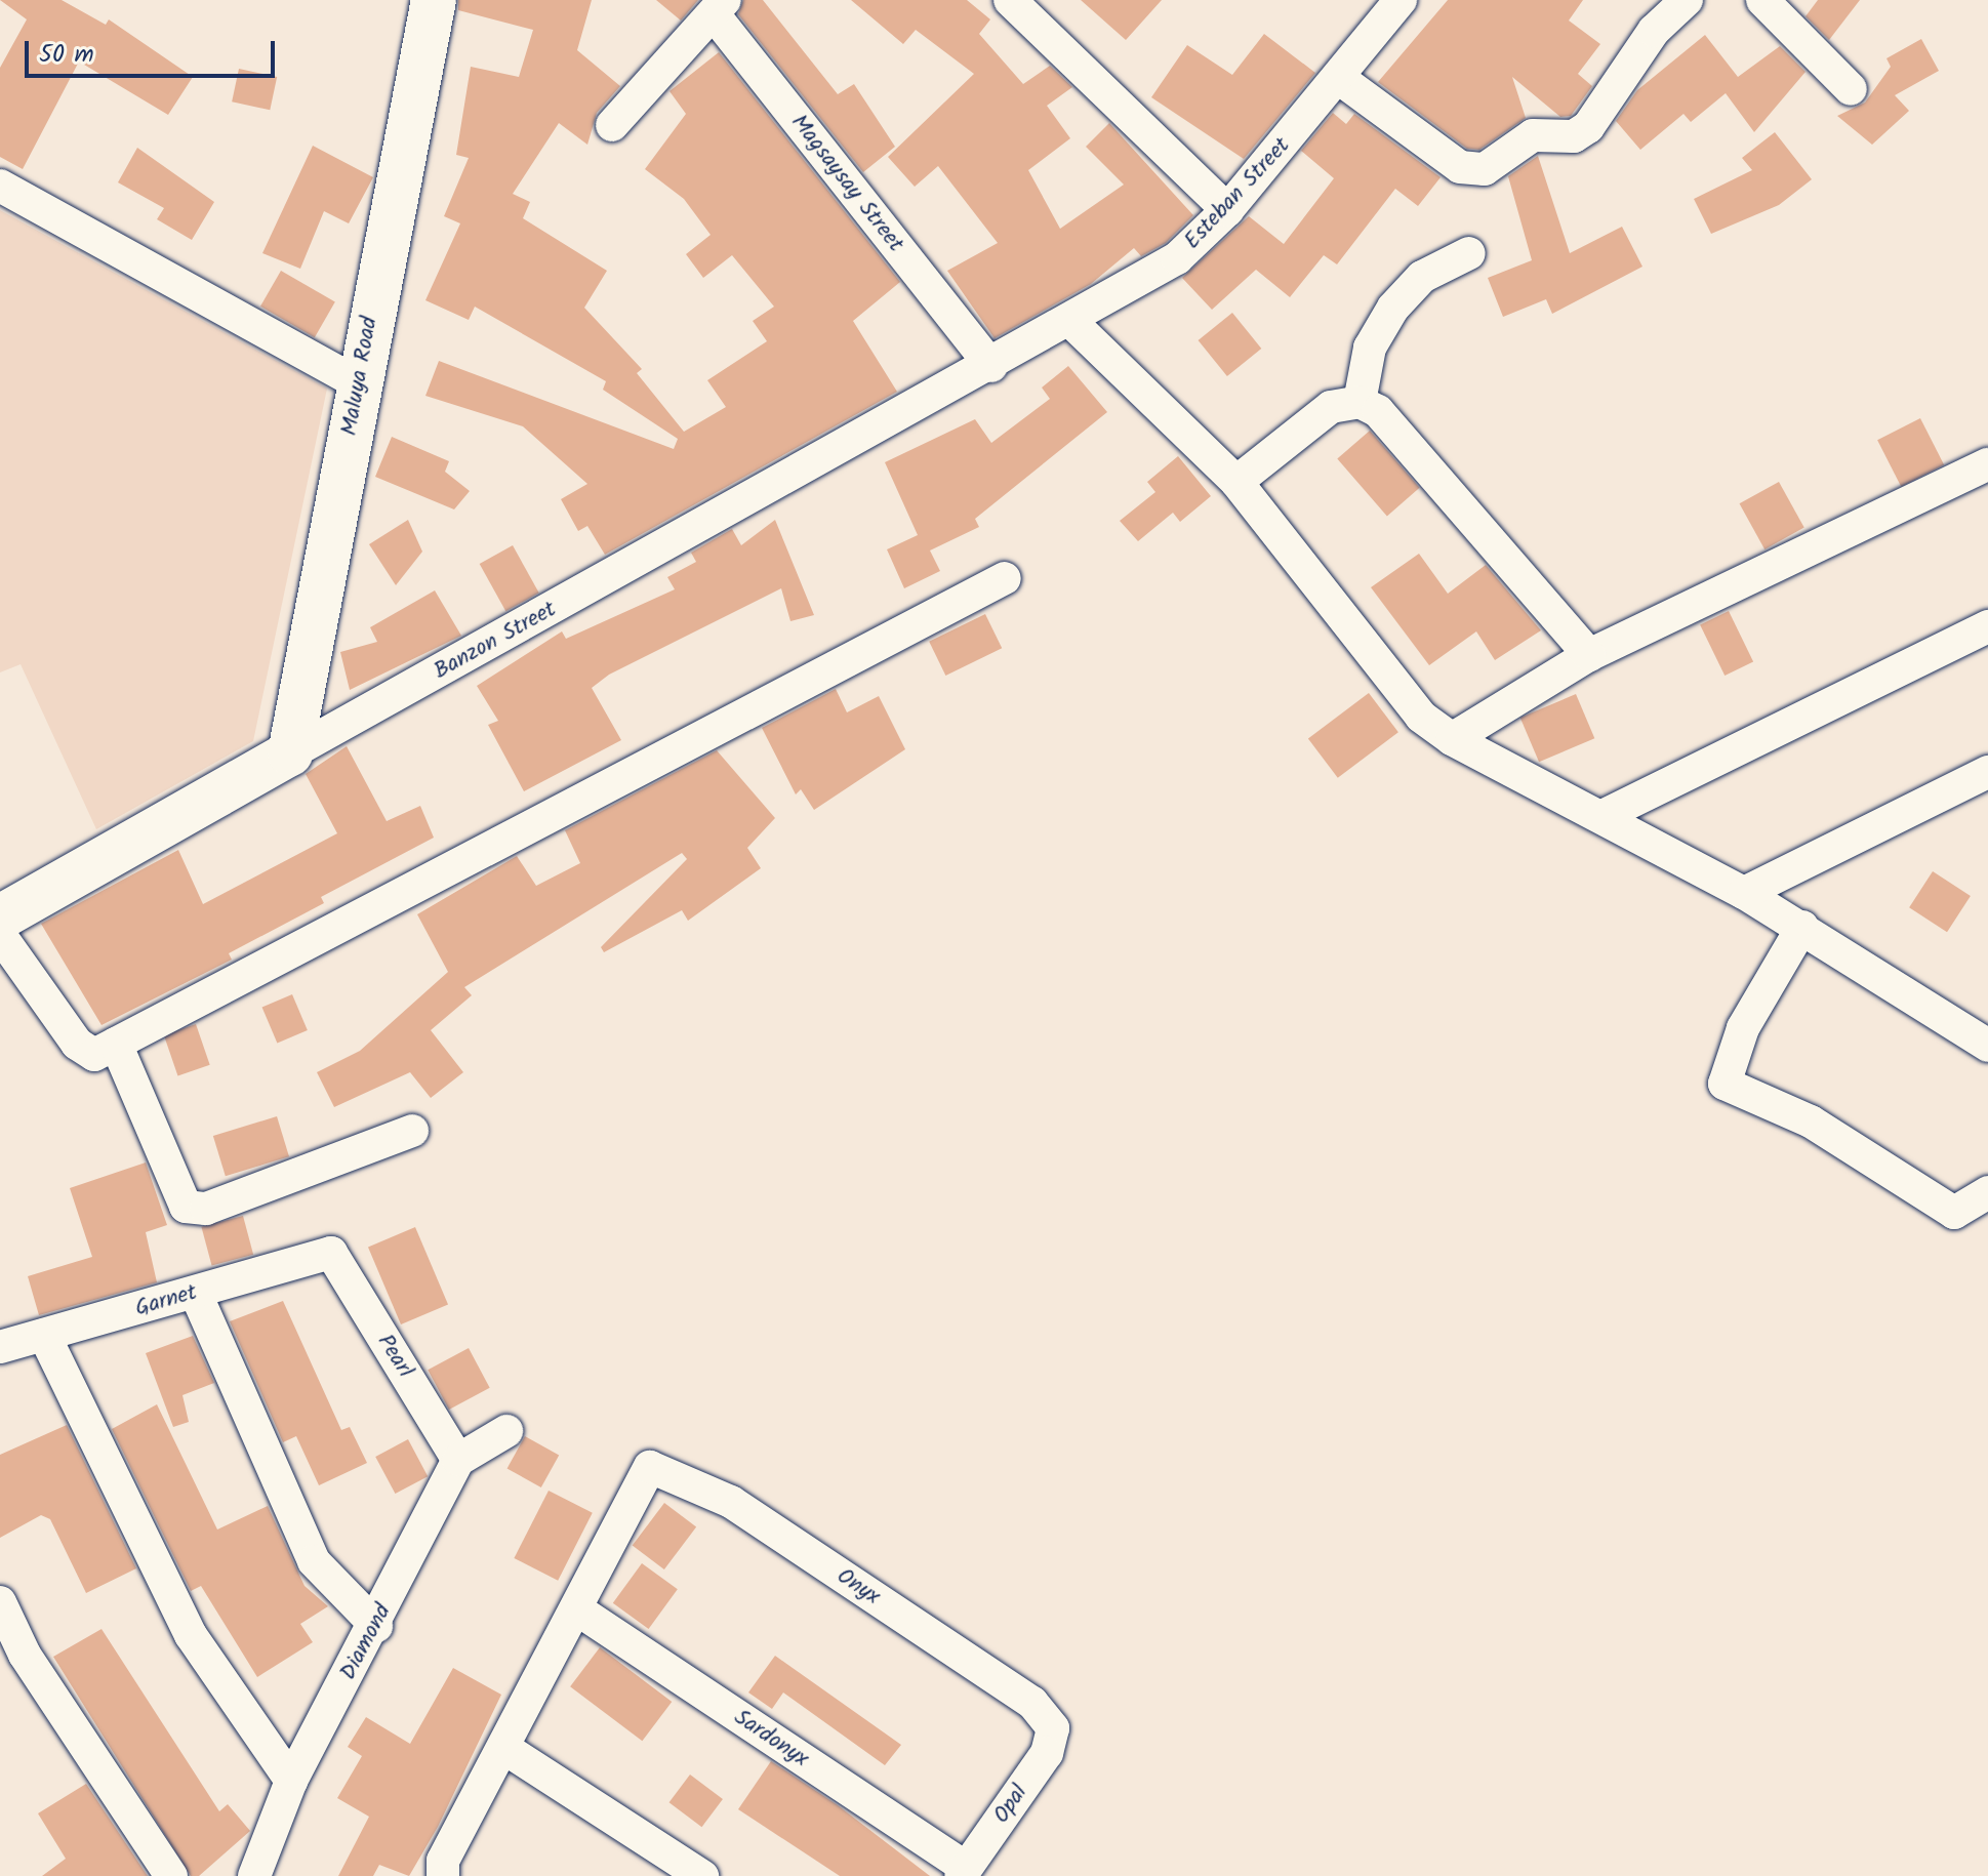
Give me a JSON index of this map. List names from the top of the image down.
{
  "streets": {
    "street": [
      "Magsaysay Street",
      "Esteban Street",
      "Maluya Road",
      "Banzon Street",
      "Garnet",
      "Pearl",
      "Onyx",
      "Diamond",
      "Sardonyx",
      "Opal"
    ]
  },
  "crossings": [
    ["Magsaysay Street", "Esteban Street"],
    ["Magsaysay Street", "Banzon Street"],
    ["Esteban Street", "Banzon Street"],
    ["Maluya Road", "Banzon Street"],
    ["Garnet", "Pearl"],
    ["Pearl", "Diamond"],
    ["Onyx", "Sardonyx"],
    ["Onyx", "Opal"],
    ["Sardonyx", "Opal"]
  ],
  "scale_bar": "50 m"
}
